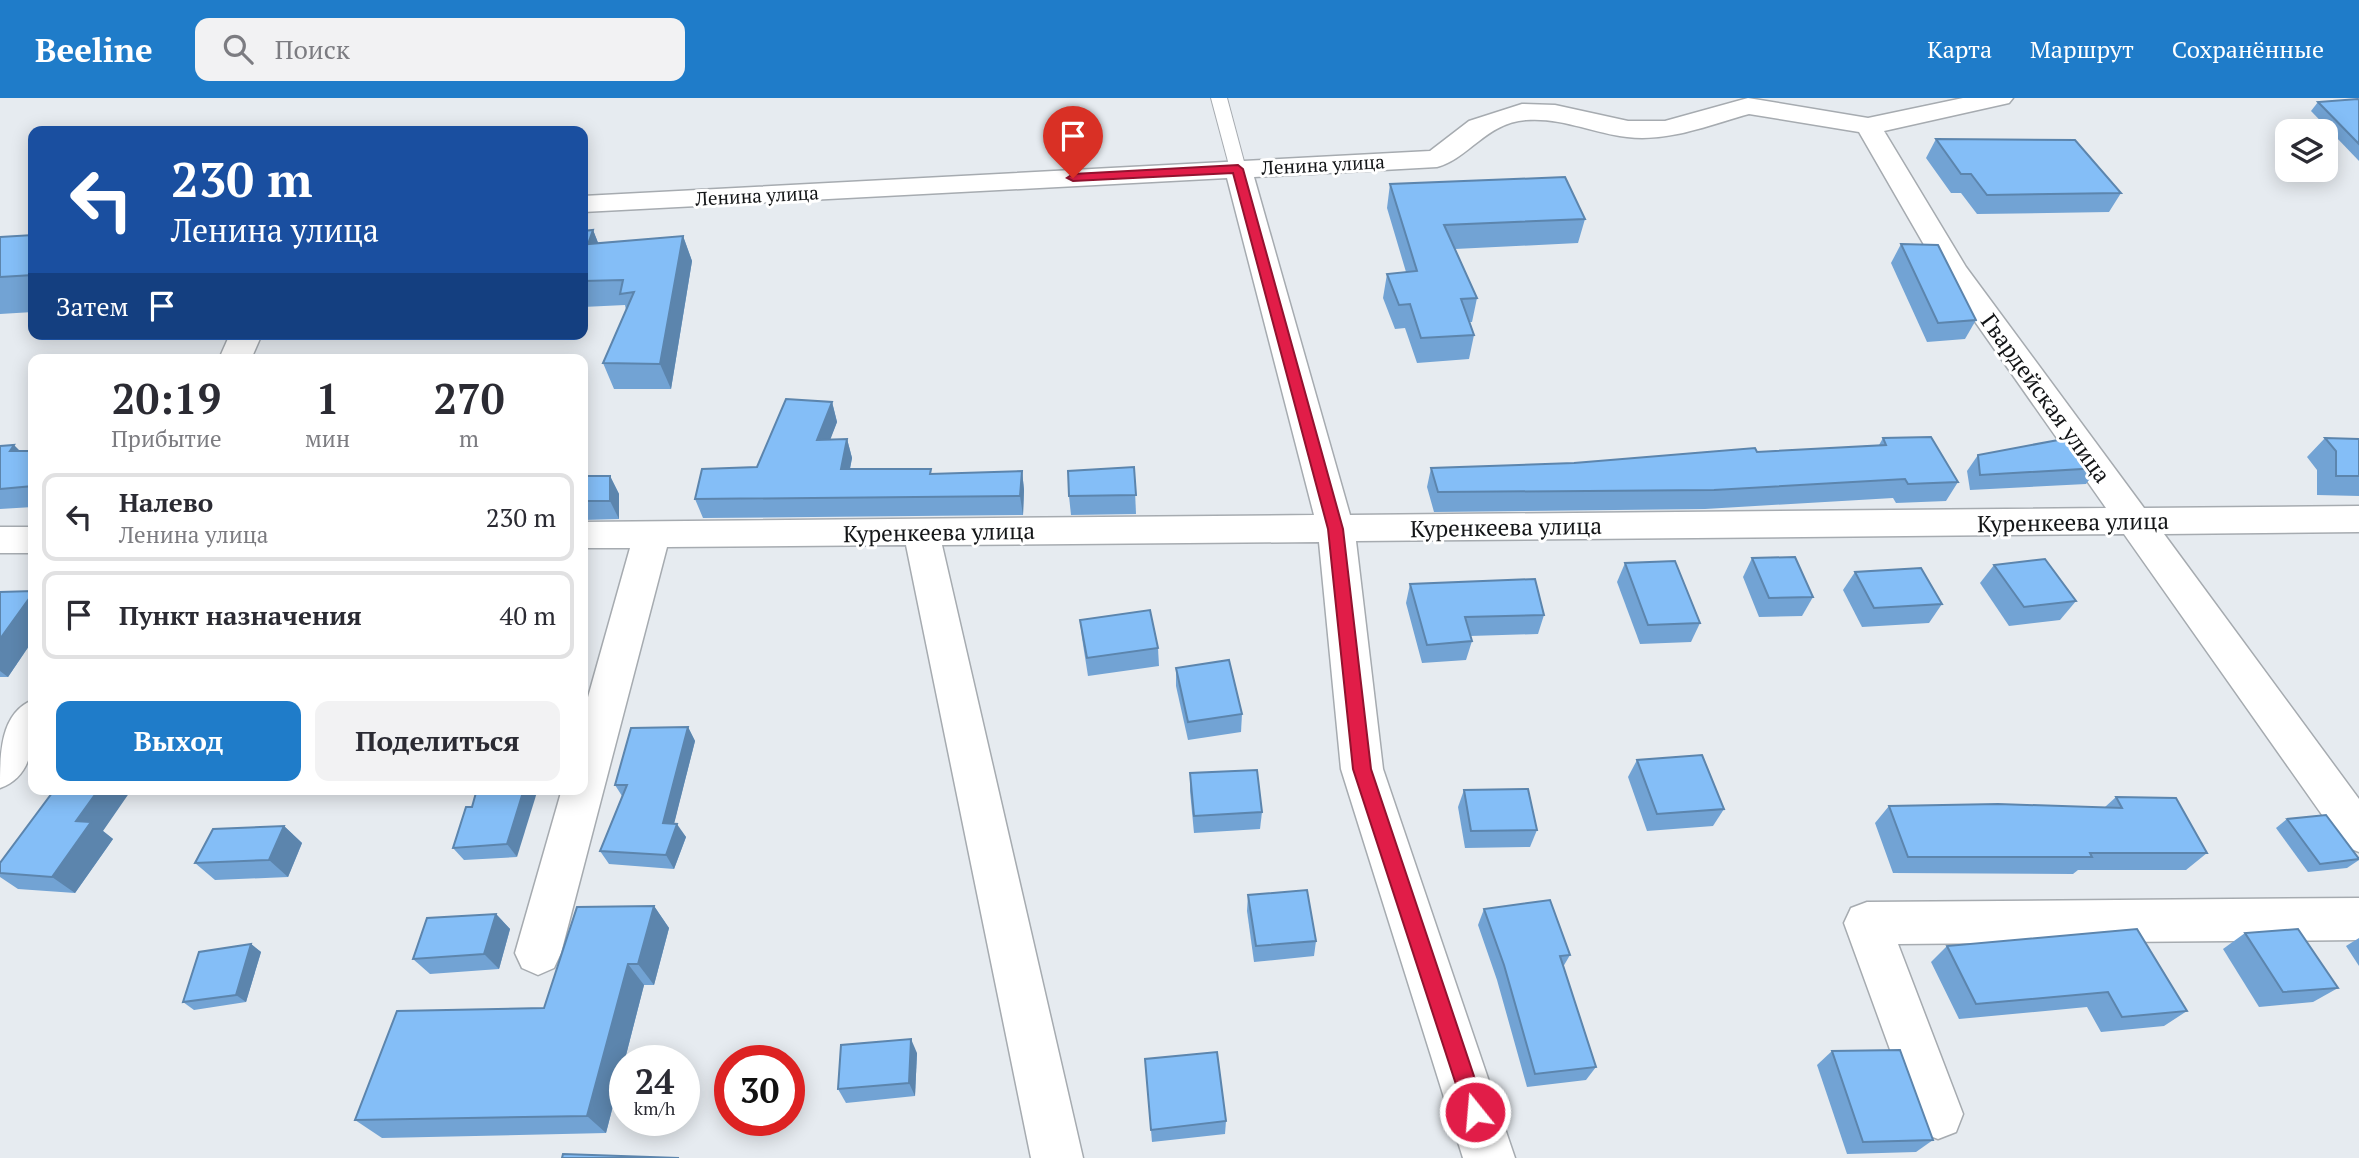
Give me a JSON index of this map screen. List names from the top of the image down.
{
  "streets": {
    "street": ["Ленина улица", "Гвардейская улица", "Куренкеева улица"]
  },
  "crossings": [
    ["Ленина улица", "Гвардейская улица"],
    ["Гвардейская улица", "Куренкеева улица"]
  ],
  "page": {
    "header": "Beeline",
    "search": "Поиск",
    "nav": ["Карта", "Маршрут", "Сохранённые"],
    "turn": ["230 m", "Ленина улица"],
    "then": "Затем",
    "eta": [
      "20:19",
      "Прибытие",
      "1",
      "мин",
      "270",
      "m"
    ],
    "list": [
      {
        "name": "Налево",
        "note": "Ленина улица",
        "value": "230 m"
      },
      {
        "name": "Пункт назначения",
        "value": "40 m"
      }
    ],
    "buttons": ["Выход", "Поделиться"],
    "speed": "24 km/h",
    "limit": "30"
  }
}
